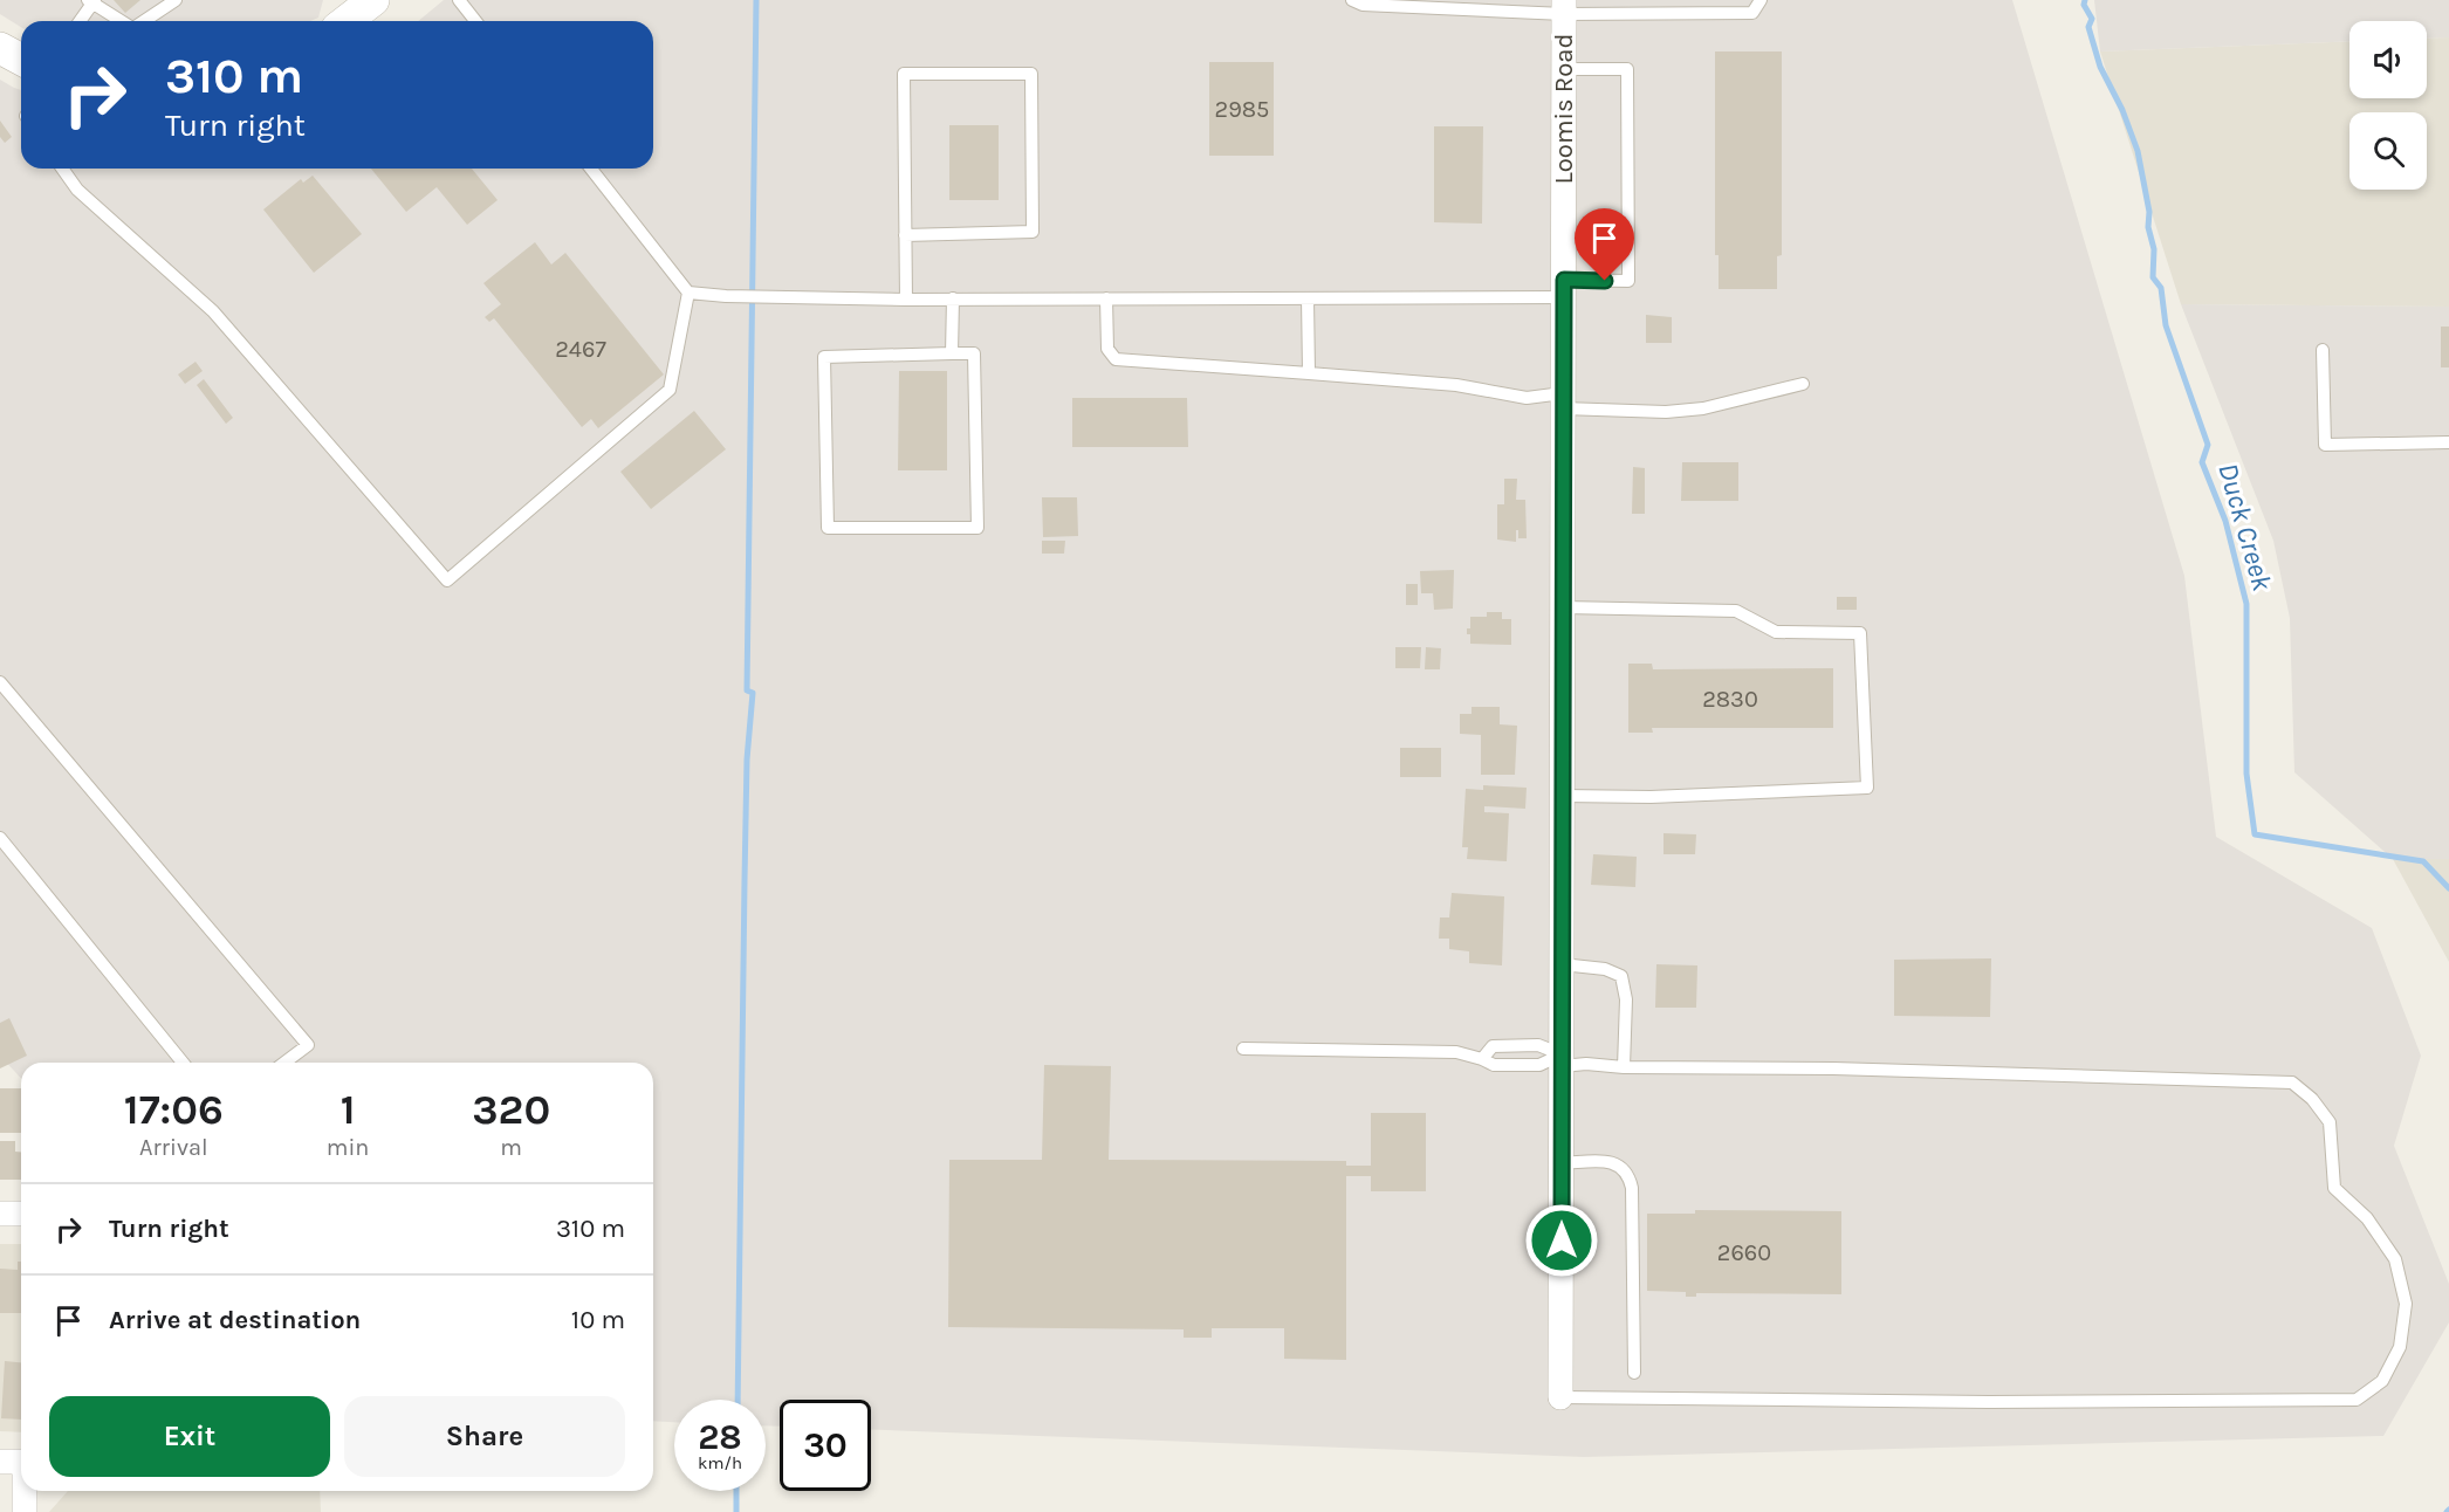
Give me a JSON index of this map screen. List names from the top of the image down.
{
  "streets": {
    "street": ["Loomis Road"]
  },
  "water": ["Duck Creek"],
  "house_numbers": [
    "2985",
    "2467",
    "2830",
    "2660"
  ],
  "page": {
    "turn": ["310 m", "Turn right"],
    "eta": [
      "17:06",
      "Arrival",
      "1",
      "min",
      "320",
      "m"
    ],
    "list": [
      {
        "name": "Turn right",
        "value": "310 m"
      },
      {
        "name": "Arrive at destination",
        "value": "10 m"
      }
    ],
    "buttons": ["Exit", "Share"],
    "speed": "28 km/h",
    "limit": "30"
  }
}
